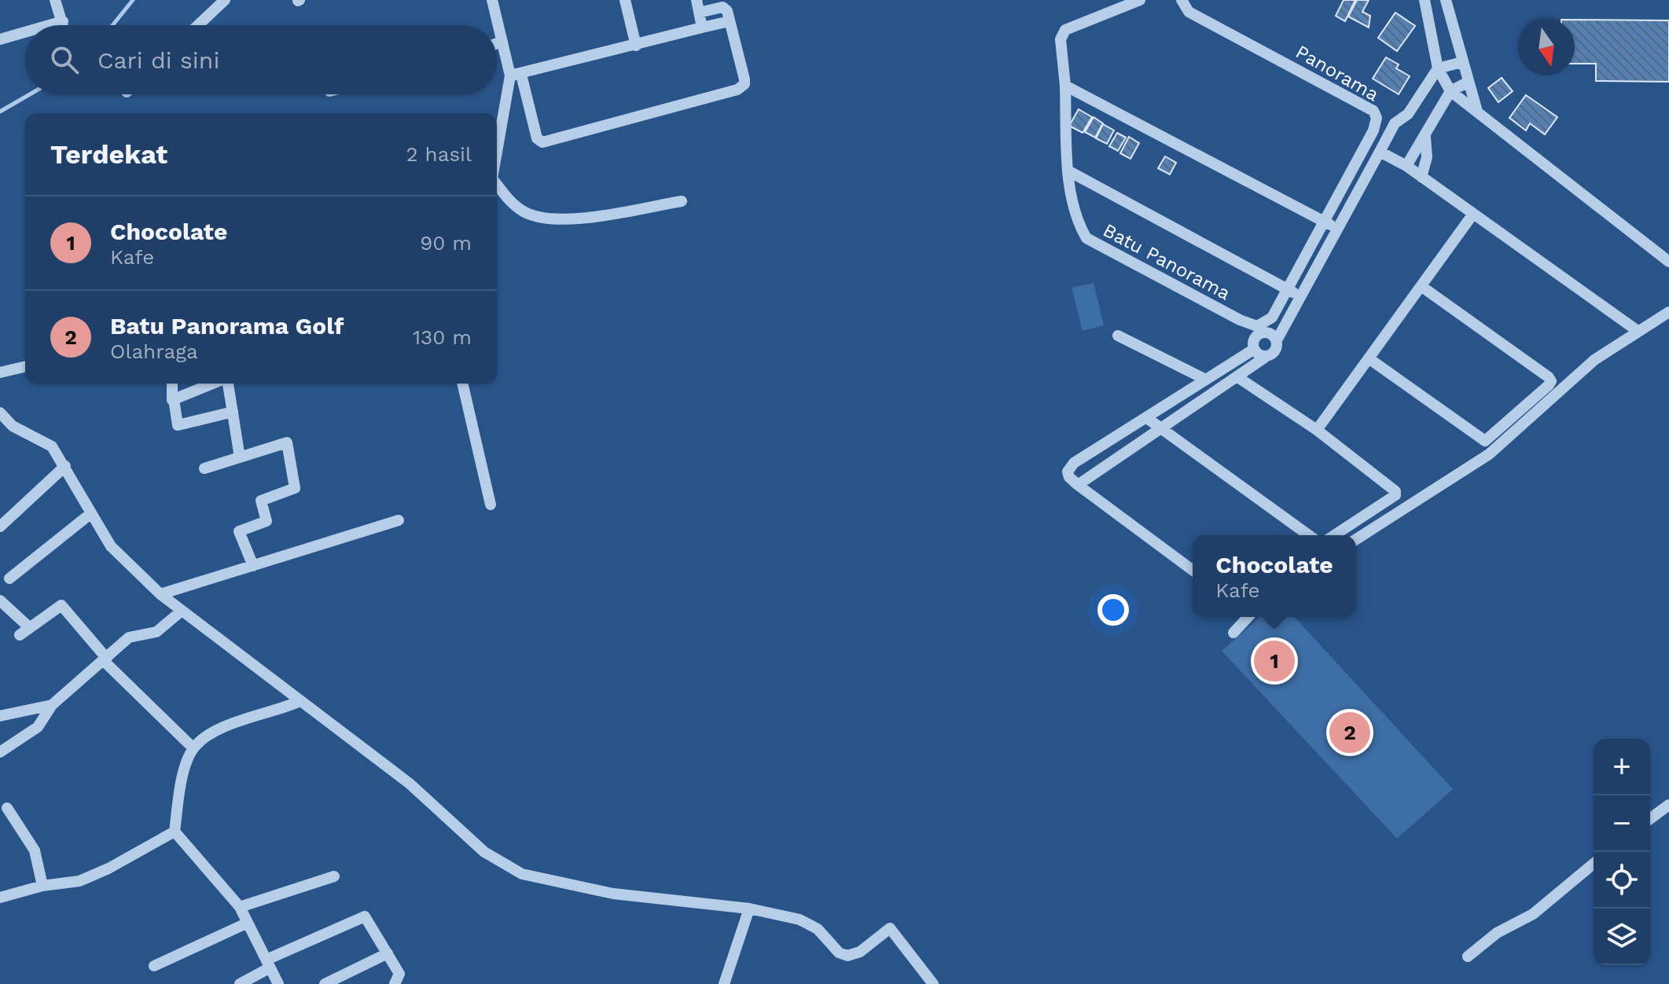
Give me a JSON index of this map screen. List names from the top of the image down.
{
  "streets": {
    "street": ["Panorama", "Batu Panorama"]
  },
  "north": "bottom",
  "page": {
    "search": "Cari di sini",
    "heading": ["Terdekat", "2 hasil"],
    "list": [
      {
        "mark": "1",
        "name": "Chocolate",
        "note": "Kafe",
        "value": "90 m"
      },
      {
        "mark": "2",
        "name": "Batu Panorama Golf",
        "note": "Olahraga",
        "value": "130 m"
      }
    ],
    "popup": ["Chocolate", "Kafe"],
    "pins": ["1", "2"],
    "map_buttons": ["+", "−"]
  }
}
